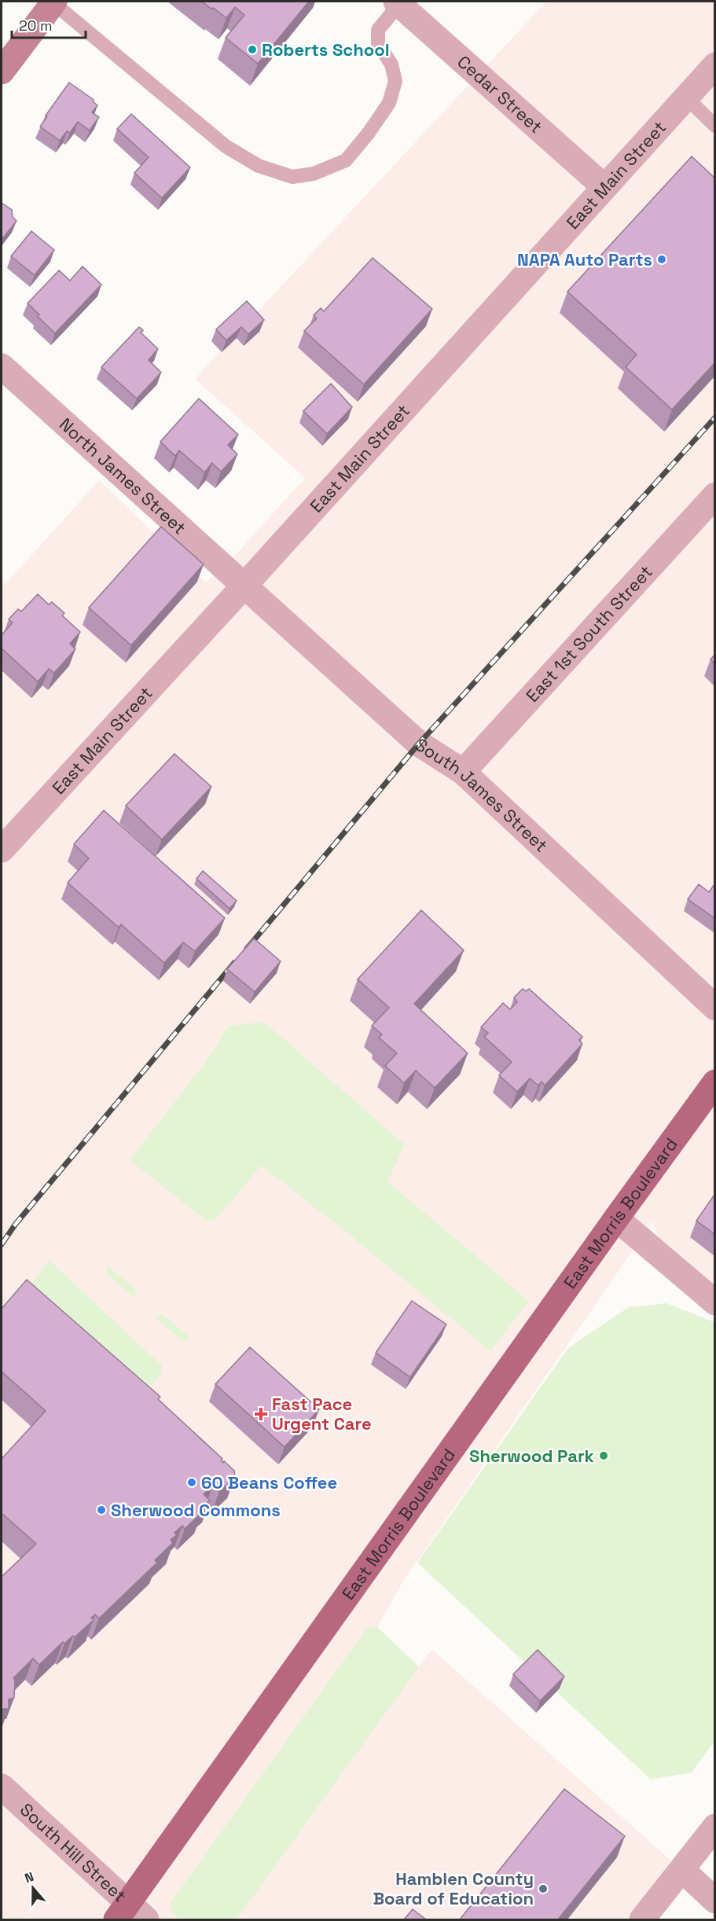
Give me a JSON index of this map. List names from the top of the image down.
{
  "streets": {
    "main road": ["East Morris Boulevard"],
    "street": [
      "Cedar Street",
      "East Main Street",
      "North James Street",
      "East 1st South Street",
      "South James Street",
      "South Hill Street"
    ]
  },
  "crossings": [
    ["Cedar Street", "East Main Street"],
    ["East Main Street", "North James Street"],
    ["East Main Street", "South James Street"],
    ["North James Street", "South James Street"],
    ["East 1st South Street", "South James Street"],
    ["East Morris Boulevard", "South Hill Street"]
  ],
  "places": {
    "other": [
      "Roberts School",
      "NAPA Auto Parts",
      "Sherwood Park",
      "60 Beans Coffee",
      "Sherwood Commons",
      "Hamblen County Board of Education"
    ],
    "health": ["Fast Pace Urgent Care"]
  },
  "scale_bar": "20 m",
  "north": "top"
}
